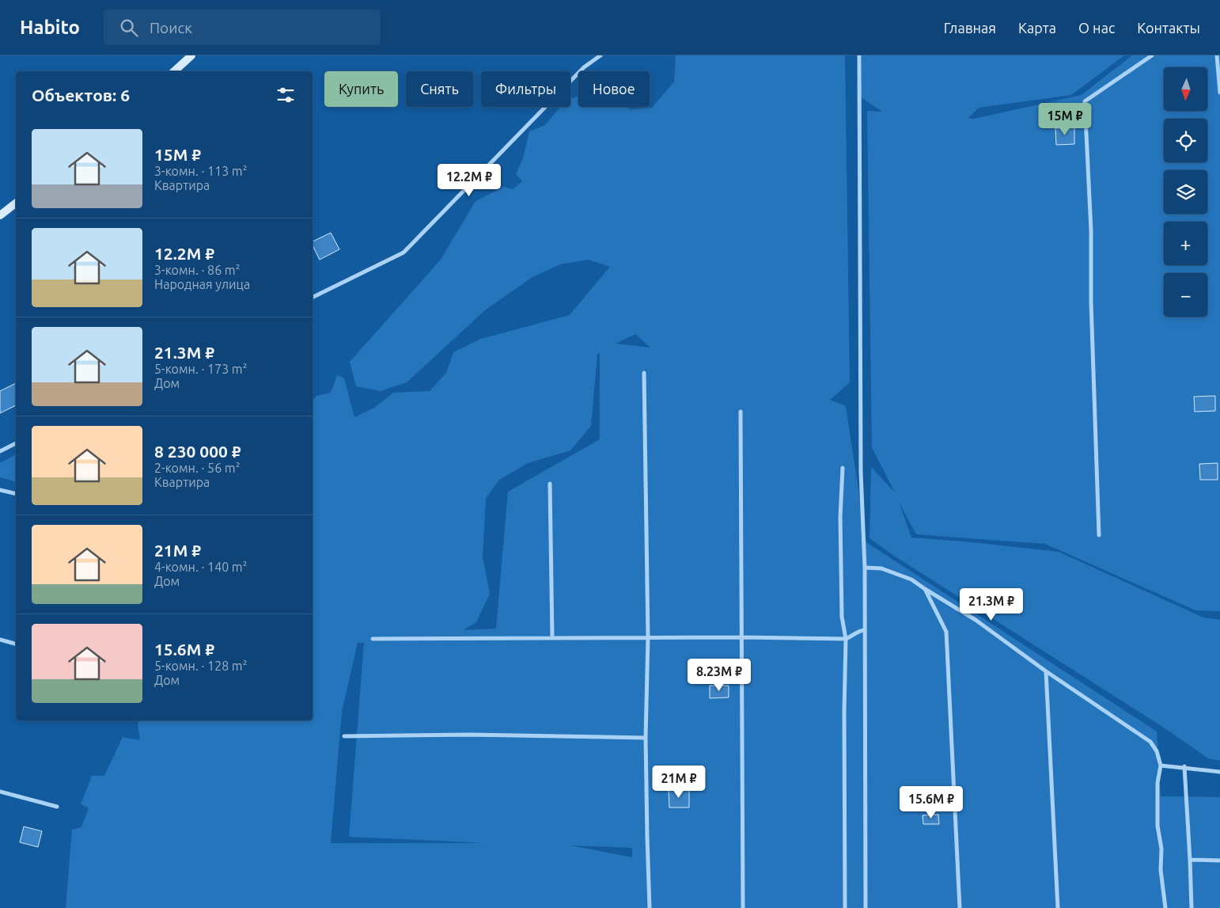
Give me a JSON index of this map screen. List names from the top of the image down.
{
  "north": "bottom",
  "page": {
    "header": "Habito",
    "search": "Поиск",
    "nav": [
      "Главная",
      "Карта",
      "О нас",
      "Контакты"
    ],
    "map_buttons": ["+", "−"],
    "chip": [
      "Купить",
      "Снять",
      "Фильтры",
      "Новое"
    ],
    "heading": "Объектов: 6",
    "price": [
      "15M ₽",
      "12.2M ₽",
      "21.3M ₽",
      "8.23M ₽",
      "21M ₽",
      "15.6M ₽"
    ],
    "list": [
      {
        "name": "15M ₽",
        "note": "3-комн. · 113 m² · Квартира"
      },
      {
        "name": "12.2M ₽",
        "note": "3-комн. · 86 m² · Народная улица"
      },
      {
        "name": "21.3M ₽",
        "note": "5-комн. · 173 m² · Дом"
      },
      {
        "name": "8 230 000 ₽",
        "note": "2-комн. · 56 m² · Квартира"
      },
      {
        "name": "21M ₽",
        "note": "4-комн. · 140 m² · Дом"
      },
      {
        "name": "15.6M ₽",
        "note": "5-комн. · 128 m² · Дом"
      }
    ]
  }
}
